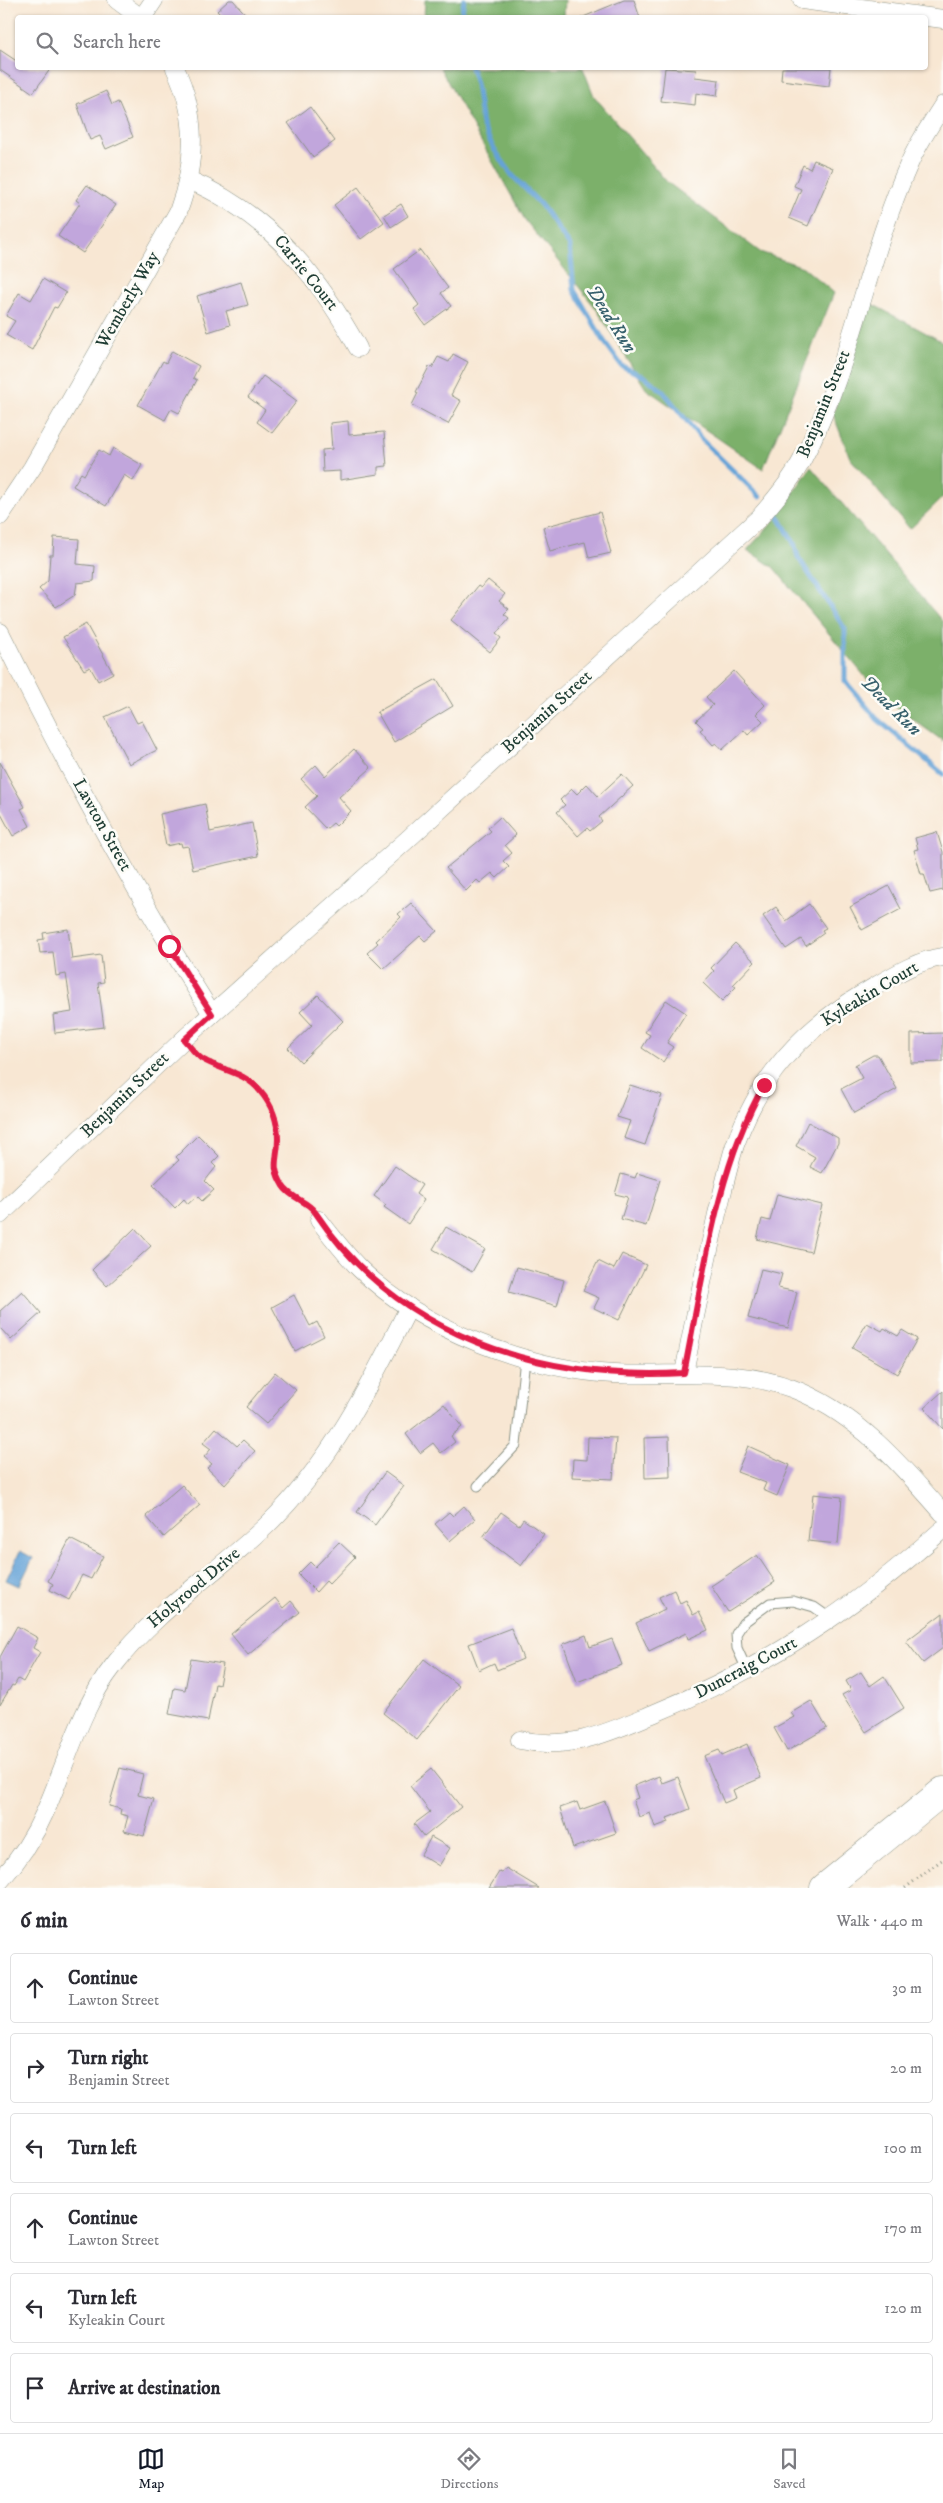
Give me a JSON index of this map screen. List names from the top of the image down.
{
  "streets": {
    "street": [
      "Carrie Court",
      "Wemberly Way",
      "Benjamin Street",
      "Lawton Street",
      "Kyleakin Court",
      "Holyrood Drive",
      "Duncraig Court"
    ]
  },
  "crossings": [
    ["Carrie Court", "Wemberly Way"],
    ["Benjamin Street", "Lawton Street"]
  ],
  "water": ["Dead Run"],
  "page": {
    "search": "Search here",
    "heading": ["6 min", "Walk · 440 m"],
    "list": [
      ["Continue", "Lawton Street", "30 m"],
      ["Turn right", "Benjamin Street", "20 m"],
      ["Turn left", "100 m"],
      ["Continue", "Lawton Street", "170 m"],
      ["Turn left", "Kyleakin Court", "120 m"],
      "Arrive at destination"
    ],
    "nav": ["Map", "Directions", "Saved"]
  }
}
